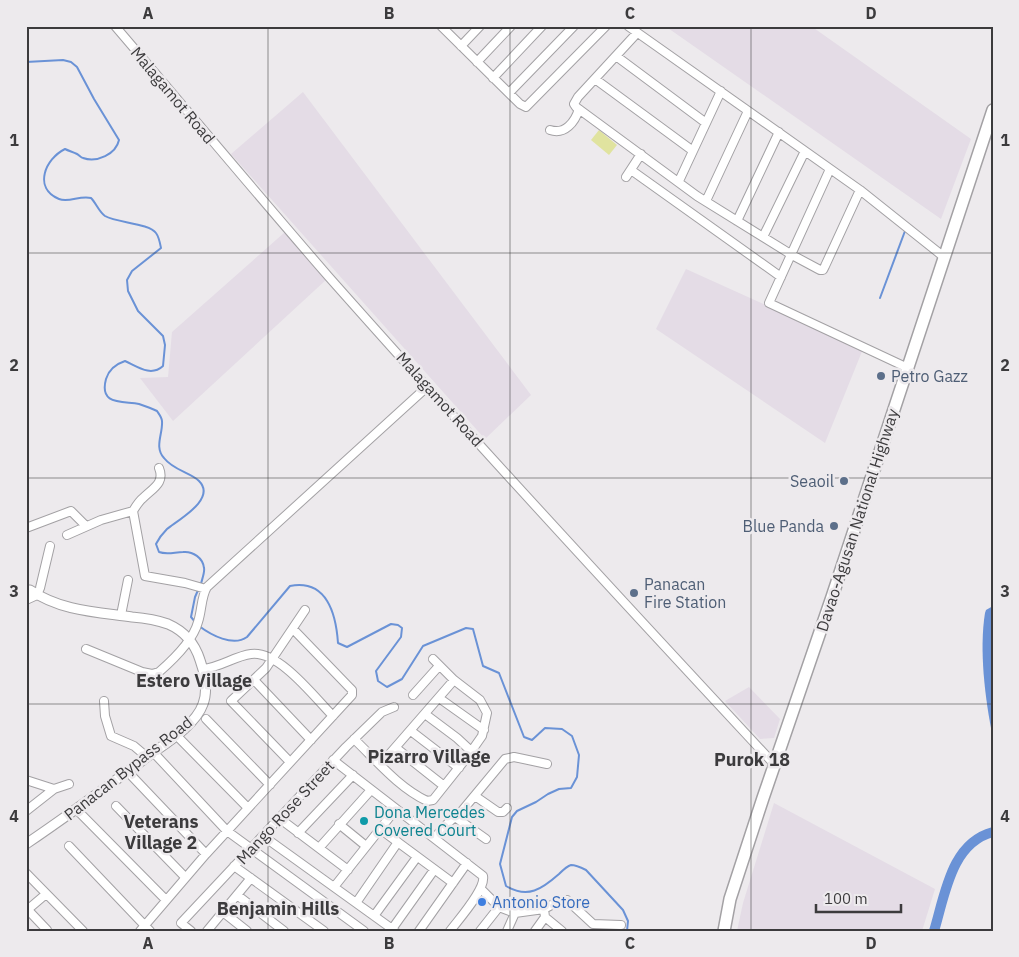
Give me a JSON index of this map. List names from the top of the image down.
{
  "streets": {
    "highway": ["Davao-Agusan National Highway"],
    "main road": ["Panacan Bypass Road"],
    "street": ["Malagamot Road", "Mango Rose Street"]
  },
  "crossings": [
    ["Malagamot Road", "Davao-Agusan National Highway"]
  ],
  "districts": [
    "Estero Village",
    "Pizarro Village",
    "Purok 18",
    "Veterans Village 2",
    "Benjamin Hills"
  ],
  "places": [
    "Petro Gazz",
    "Seaoil",
    "Blue Panda",
    "Panacan Fire Station",
    "Dona Mercedes Covered Court",
    "Antonio Store"
  ],
  "scale_bar": "100 m",
  "grid": {
    "columns": [
      "A",
      "B",
      "C",
      "D"
    ],
    "rows": [
      "1",
      "2",
      "3",
      "4"
    ]
  }
}
